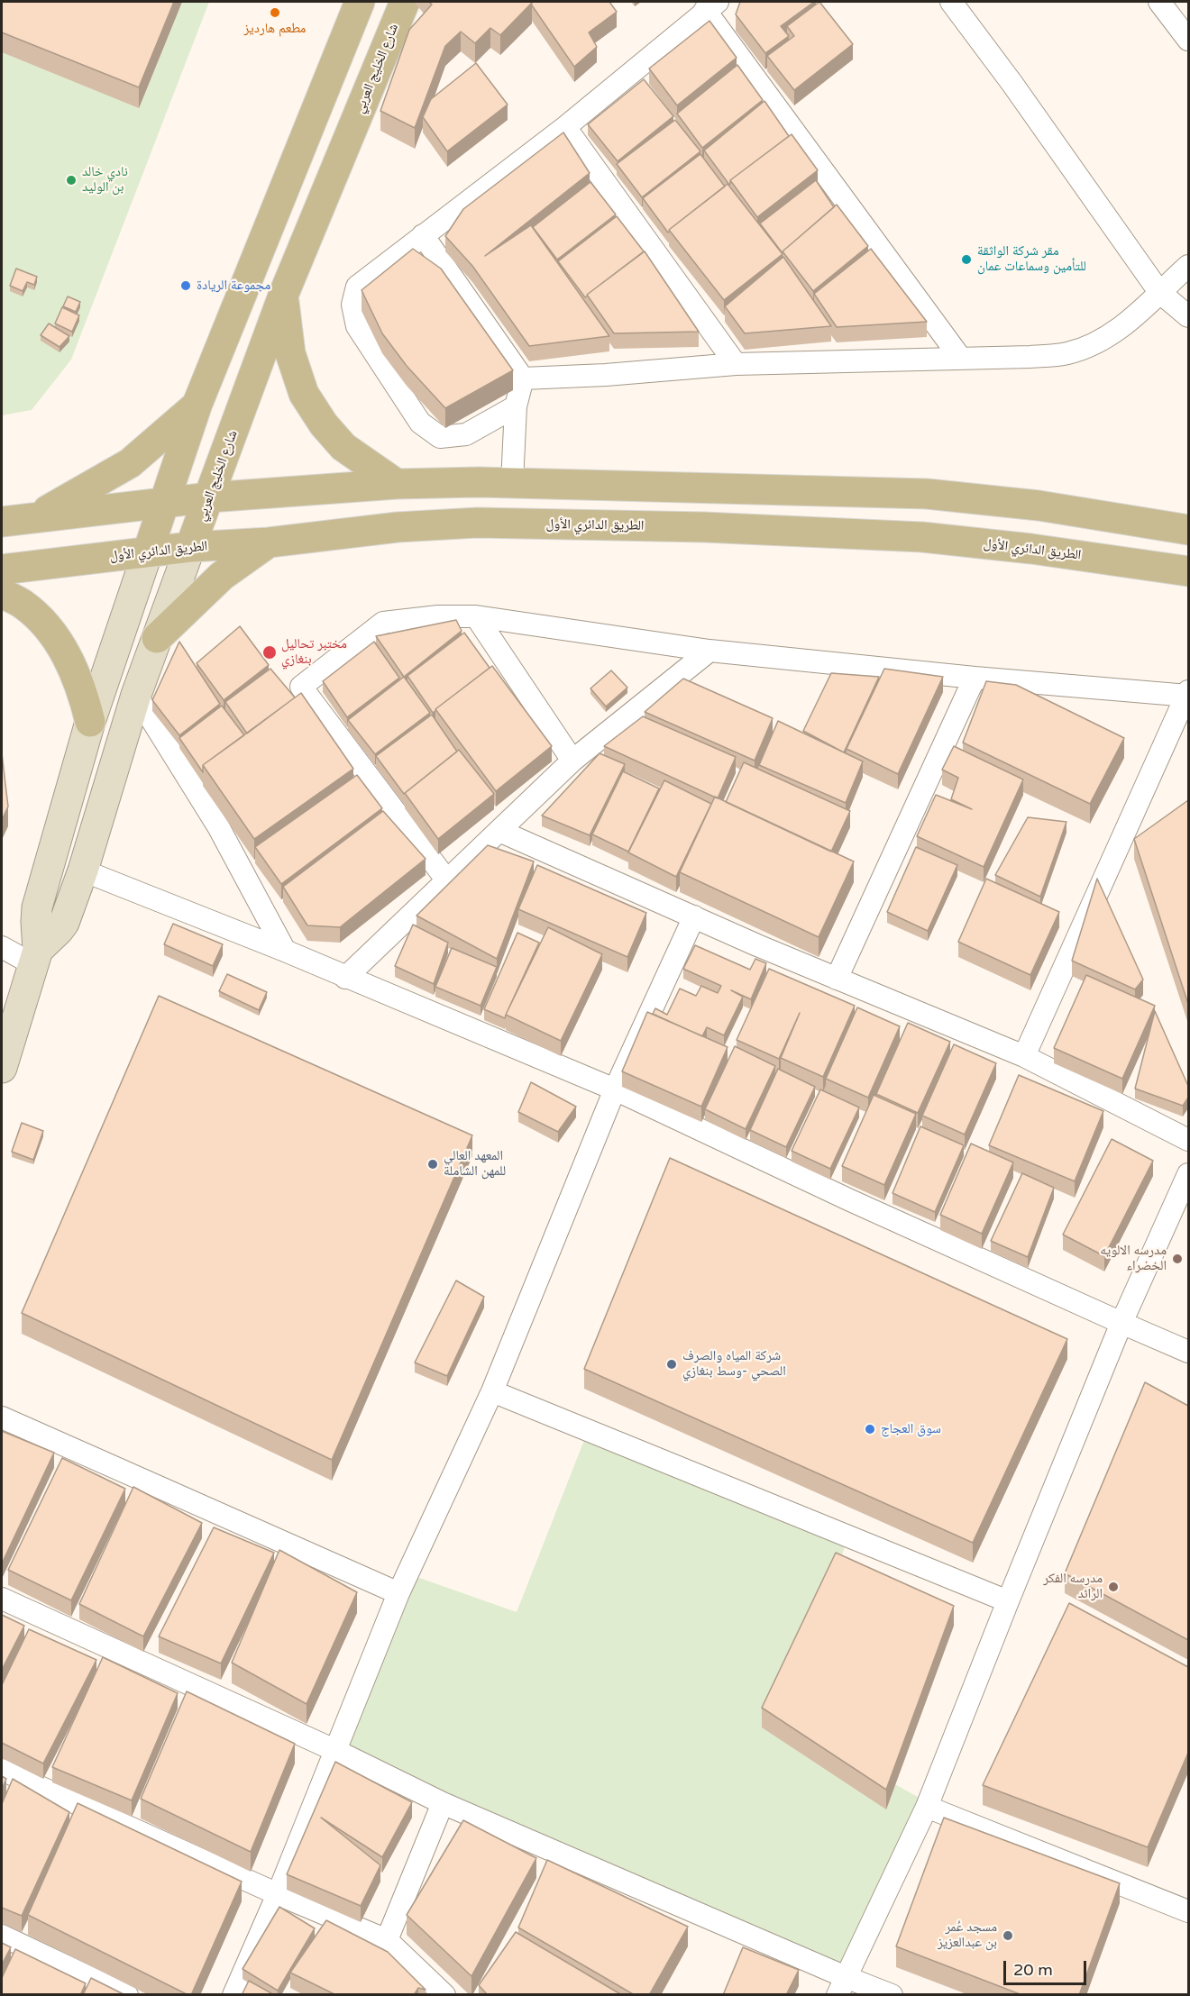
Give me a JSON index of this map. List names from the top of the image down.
{
  "streets": {
    "main road": ["شارع الخليج العربي", "الطريق الدائري الأول"]
  },
  "crossings": [
    ["شارع الخليج العربي", "الطريق الدائري الأول"]
  ],
  "places": [
    "مطعم هارديز",
    "نادي خالد بن الوليد",
    "مقر شركة الواثقة للتأمين وسماعات عمان",
    "مجموعة الريادة",
    "مختبر تحاليل بنغازي",
    "المعهد العالي للمهن الشاملة",
    "مدرسه الالويه الخضراء",
    "شركة المياه والصرف الصحي -وسط بنغازي",
    "سوق العجاج",
    "مدرسه الفكر الرائد",
    "مسجد عُمر بن عبدالعزيز"
  ],
  "scale_bar": "20 m"
}
